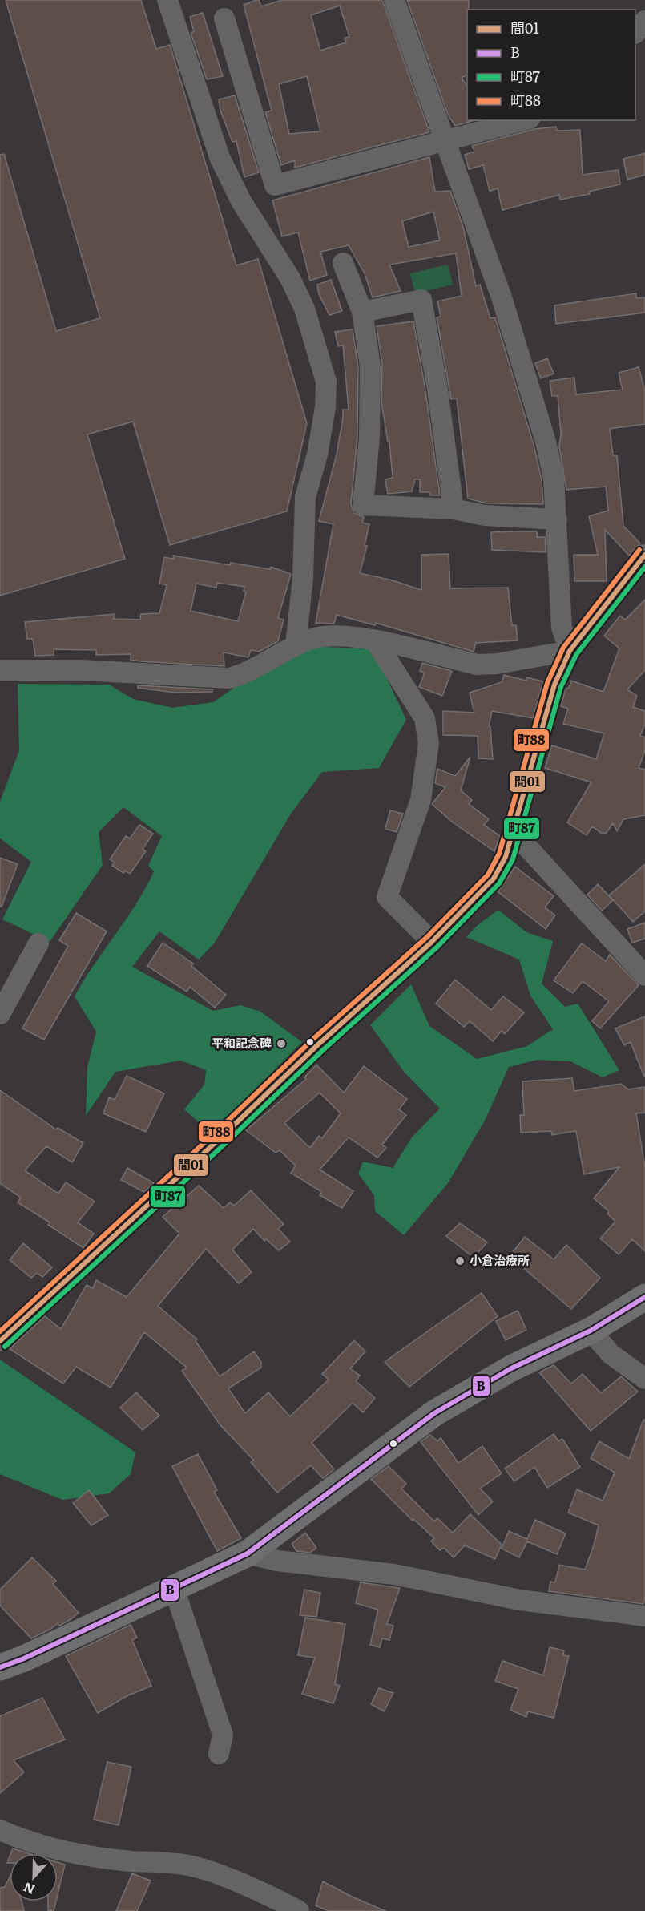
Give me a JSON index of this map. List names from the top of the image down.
{
  "places": ["平和記念碑", "小倉治療所"],
  "lines": [
    "transit line 町88",
    "transit line 間01",
    "transit line 町87",
    "transit line B"
  ],
  "legend": [
    "間01",
    "B",
    "町87",
    "町88"
  ],
  "north": "bottom"
}
